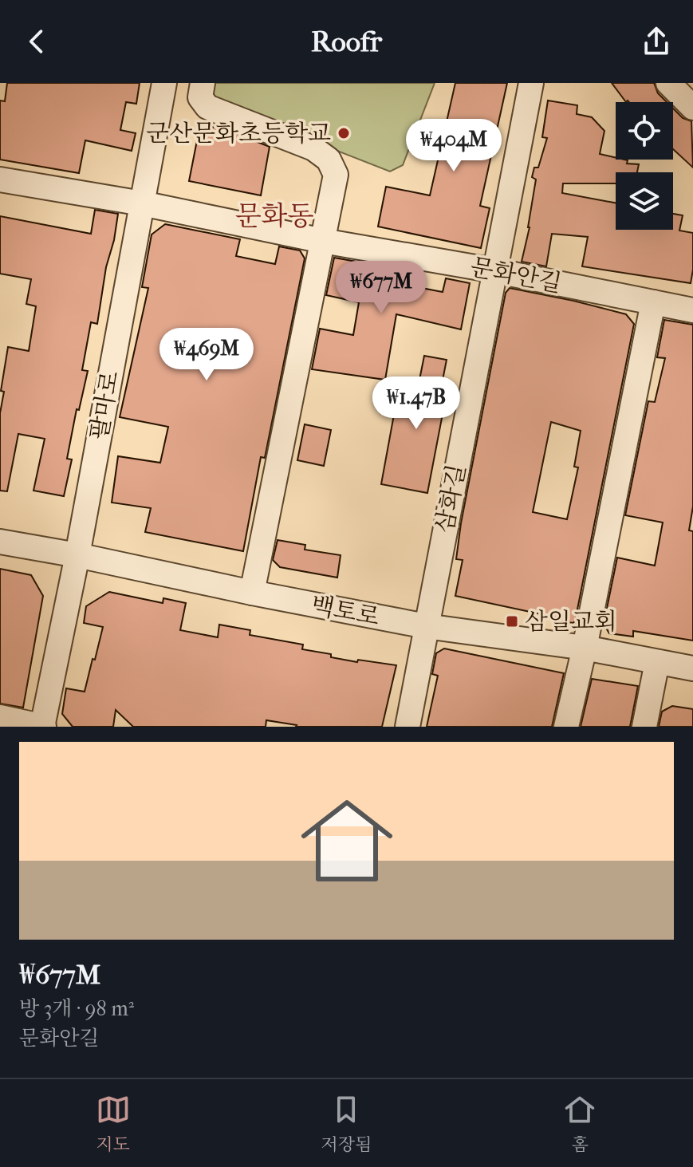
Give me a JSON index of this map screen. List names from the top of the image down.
{
  "streets": {
    "street": [
      "문화안길",
      "팔마로",
      "삼화길",
      "백토로"
    ]
  },
  "crossings": [
    ["문화안길", "팔마로"],
    ["문화안길", "삼화길"],
    ["팔마로", "백토로"],
    ["삼화길", "백토로"]
  ],
  "districts": ["문화동"],
  "places": {
    "other": ["군산문화초등학교"],
    "transit": ["삼일교회"]
  },
  "page": {
    "header": "Roofr",
    "price": [
      "₩404M",
      "₩677M",
      "₩469M",
      "₩1.47B"
    ],
    "list": [
      {
        "name": "₩677M",
        "note": "방 3개 · 98 m² · 문화안길"
      }
    ],
    "tabs": ["지도", "저장됨", "홈"]
  }
}
